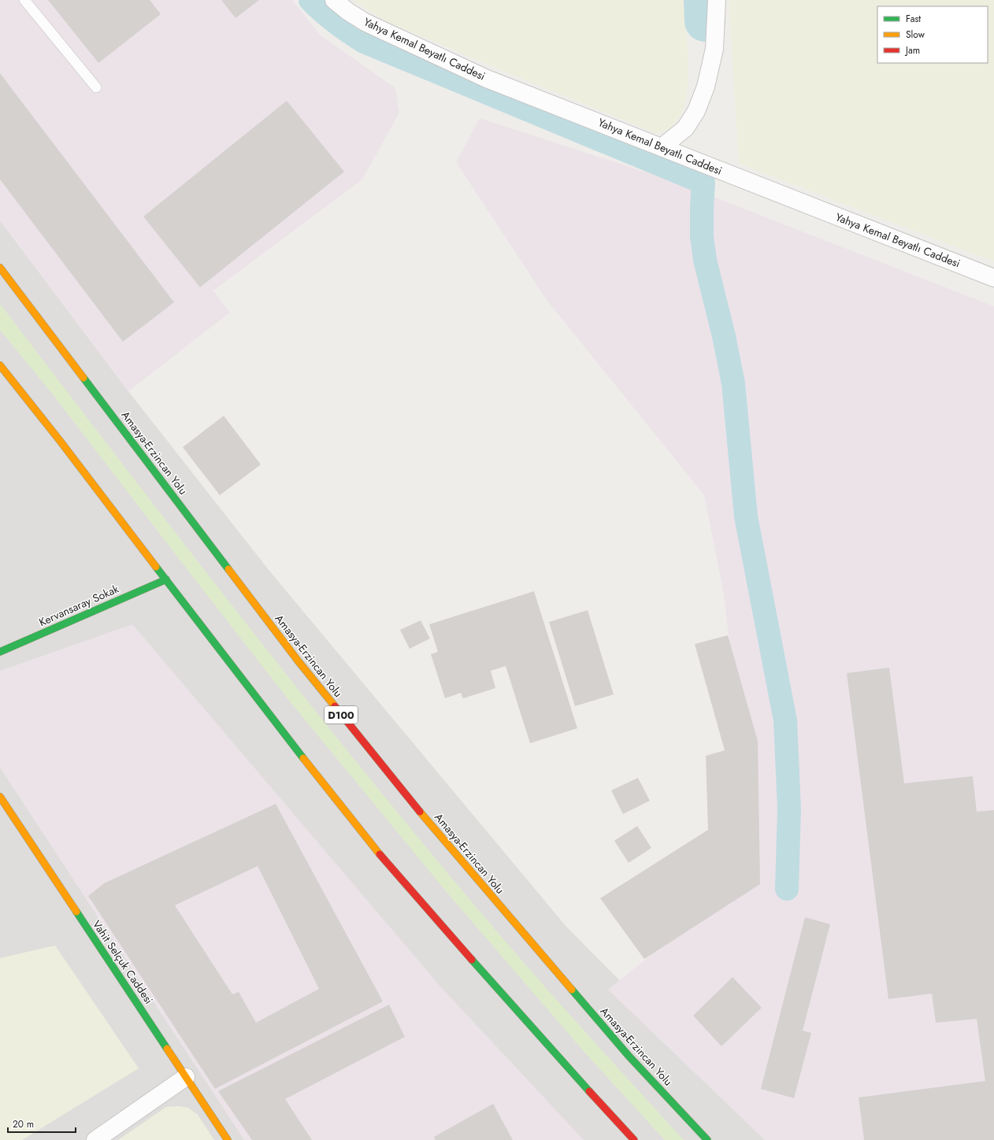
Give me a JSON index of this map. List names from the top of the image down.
{
  "streets": {
    "main road": [
      "Amasya-Erzincan Yolu",
      "Kervansaray Sokak",
      "D100",
      "Vahit Selçuk Caddesi"
    ],
    "street": ["Yahya Kemal Beyatlı Caddesi"]
  },
  "legend": ["Fast", "Slow", "Jam"],
  "scale_bar": "20 m"
}
